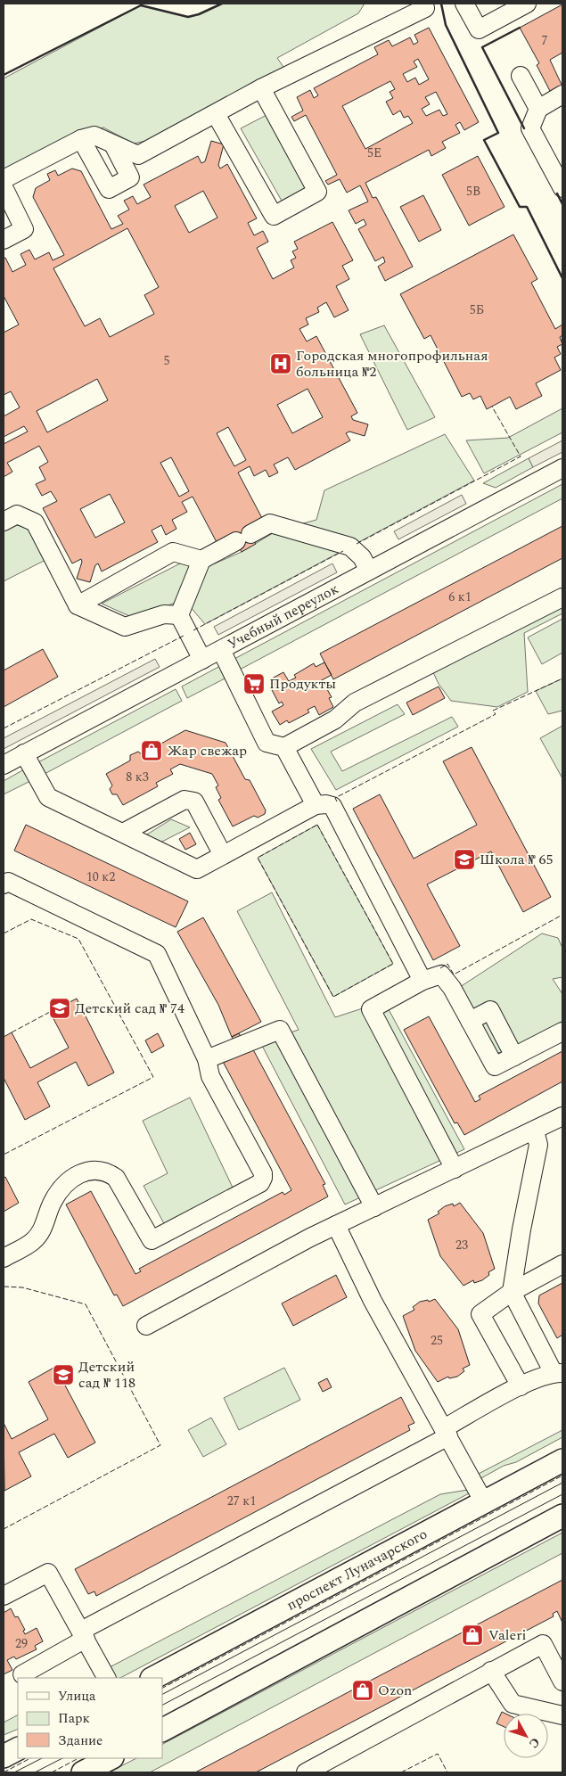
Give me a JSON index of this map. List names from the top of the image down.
{
  "streets": {
    "main road": ["проспект Луначарского"],
    "street": ["Учебный переулок"]
  },
  "places": {
    "hospital": ["Городская многопрофильная больница №2"],
    "supermarket": ["Продукты"],
    "shop": ["Жар свежар", "Valeri", "Ozon"],
    "school or university": ["Школа № 65", "Детский сад № 74", "Детский сад № 118"]
  },
  "house_numbers": [
    "7",
    "5Е",
    "5В",
    "5Б",
    "5",
    "6 к1",
    "8 к3",
    "10 к2",
    "23",
    "25",
    "27 к1",
    "29"
  ],
  "legend": ["Улица", "Парк", "Здание"],
  "north": "bottom right"
}
